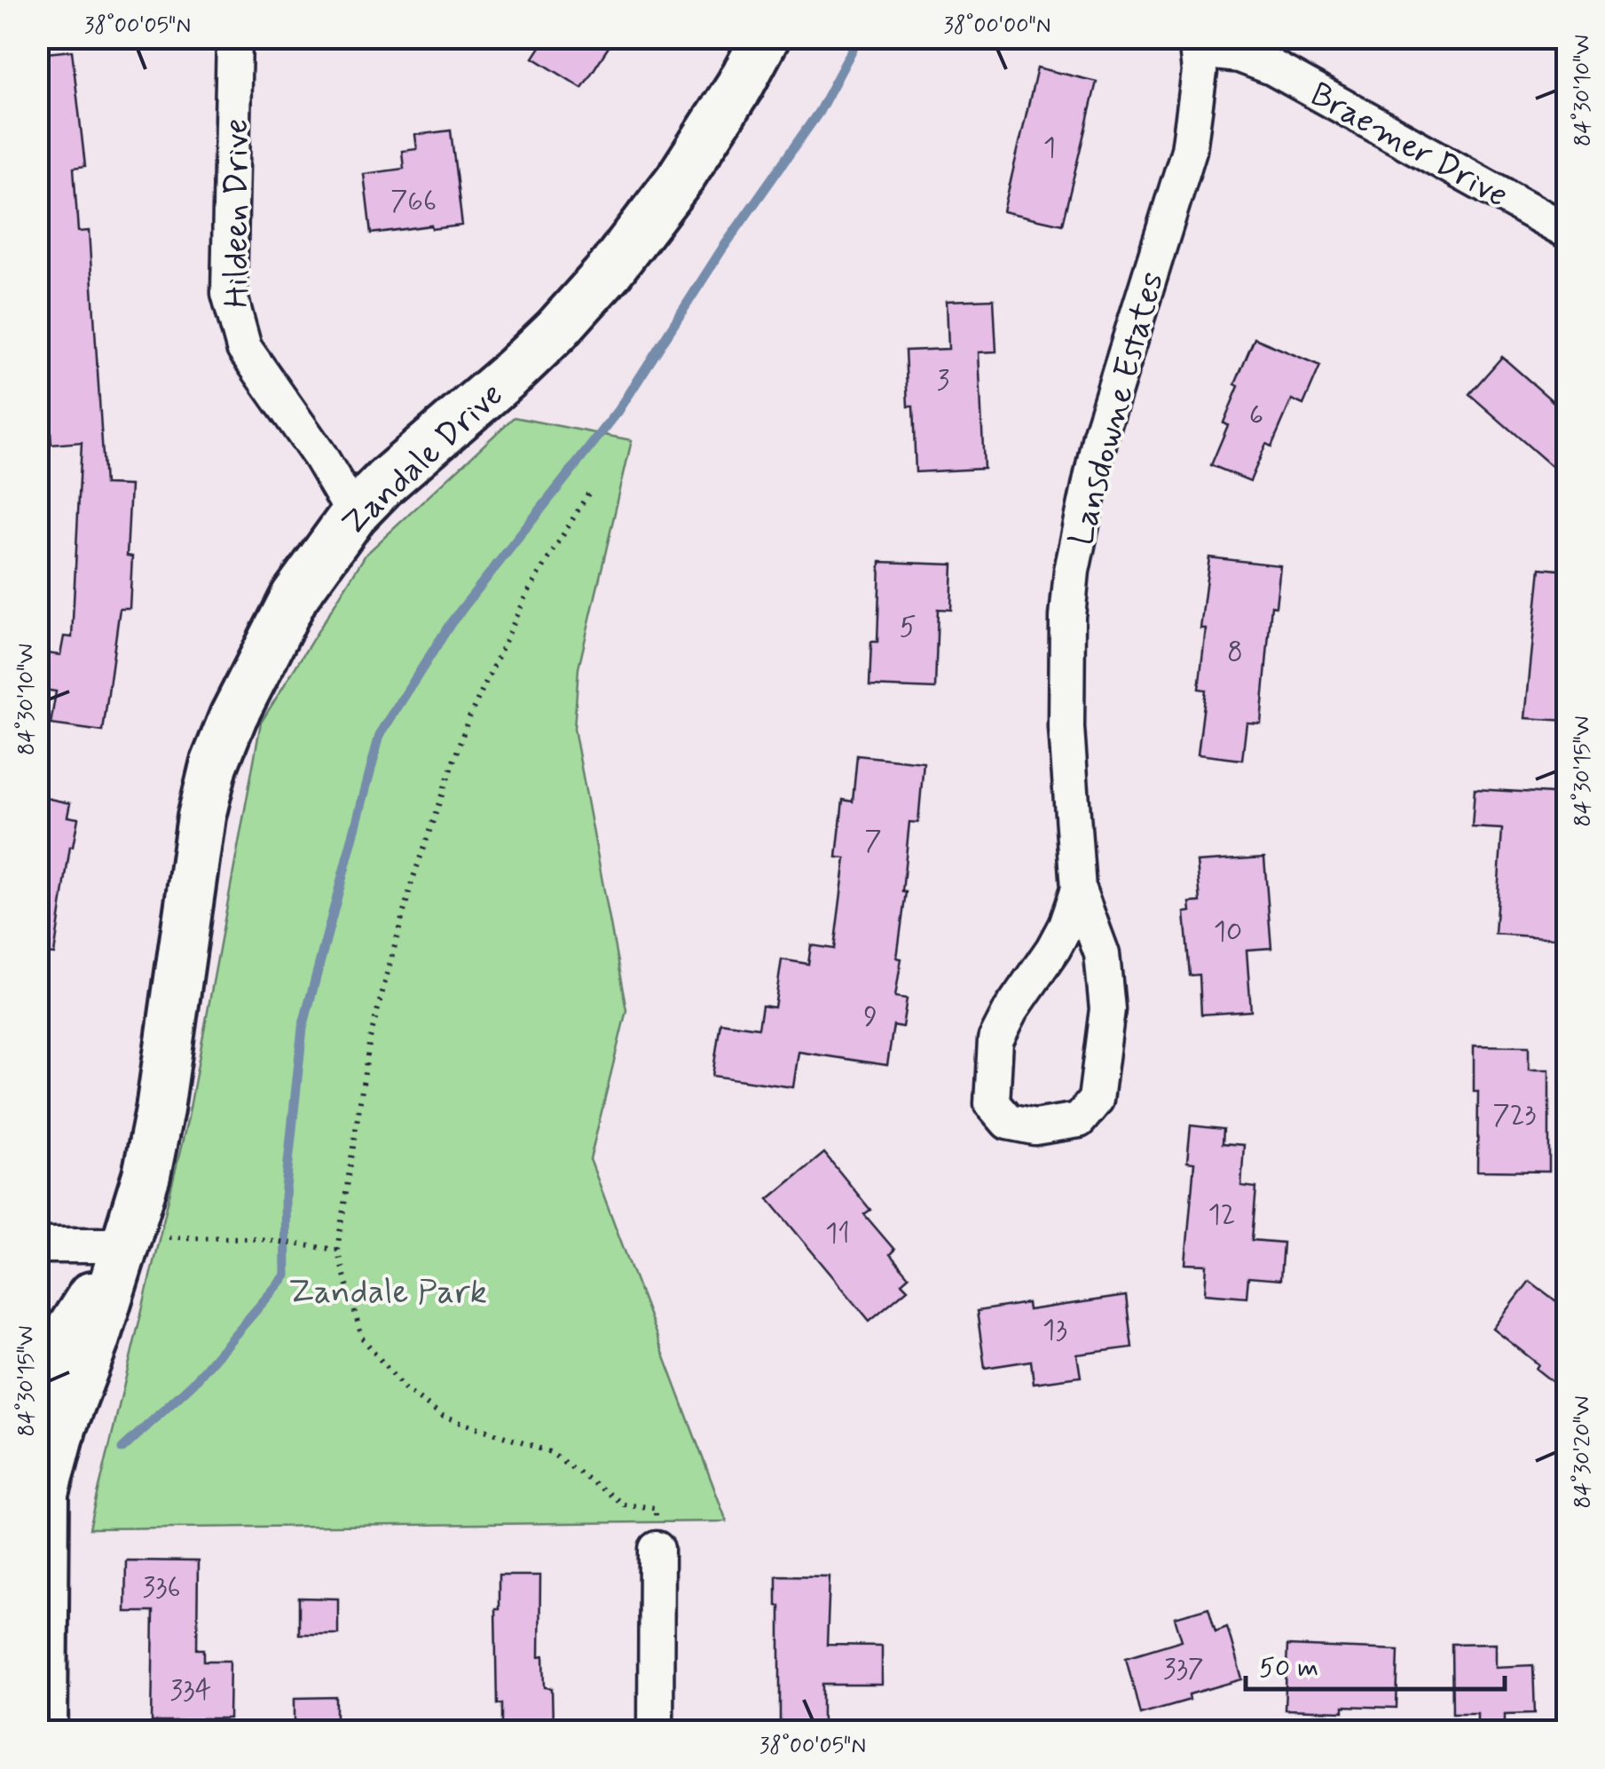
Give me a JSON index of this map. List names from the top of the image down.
{
  "streets": {
    "street": [
      "Braemer Drive",
      "Hildeen Drive",
      "Lansdowne Estates",
      "Zandale Drive"
    ]
  },
  "crossings": [
    ["Braemer Drive", "Lansdowne Estates"],
    ["Hildeen Drive", "Zandale Drive"]
  ],
  "parks": ["Zandale Park"],
  "house_numbers": [
    "1",
    "766",
    "3",
    "6",
    "5",
    "8",
    "7",
    "10",
    "9",
    "723",
    "12",
    "11",
    "13",
    "336",
    "337",
    "334"
  ],
  "scale_bar": "50 m",
  "coordinates": [
    "38°00'05\"N",
    "38°00'00\"N",
    "84°30'10\"W",
    "84°30'15\"W",
    "84°30'20\"W"
  ]
}
